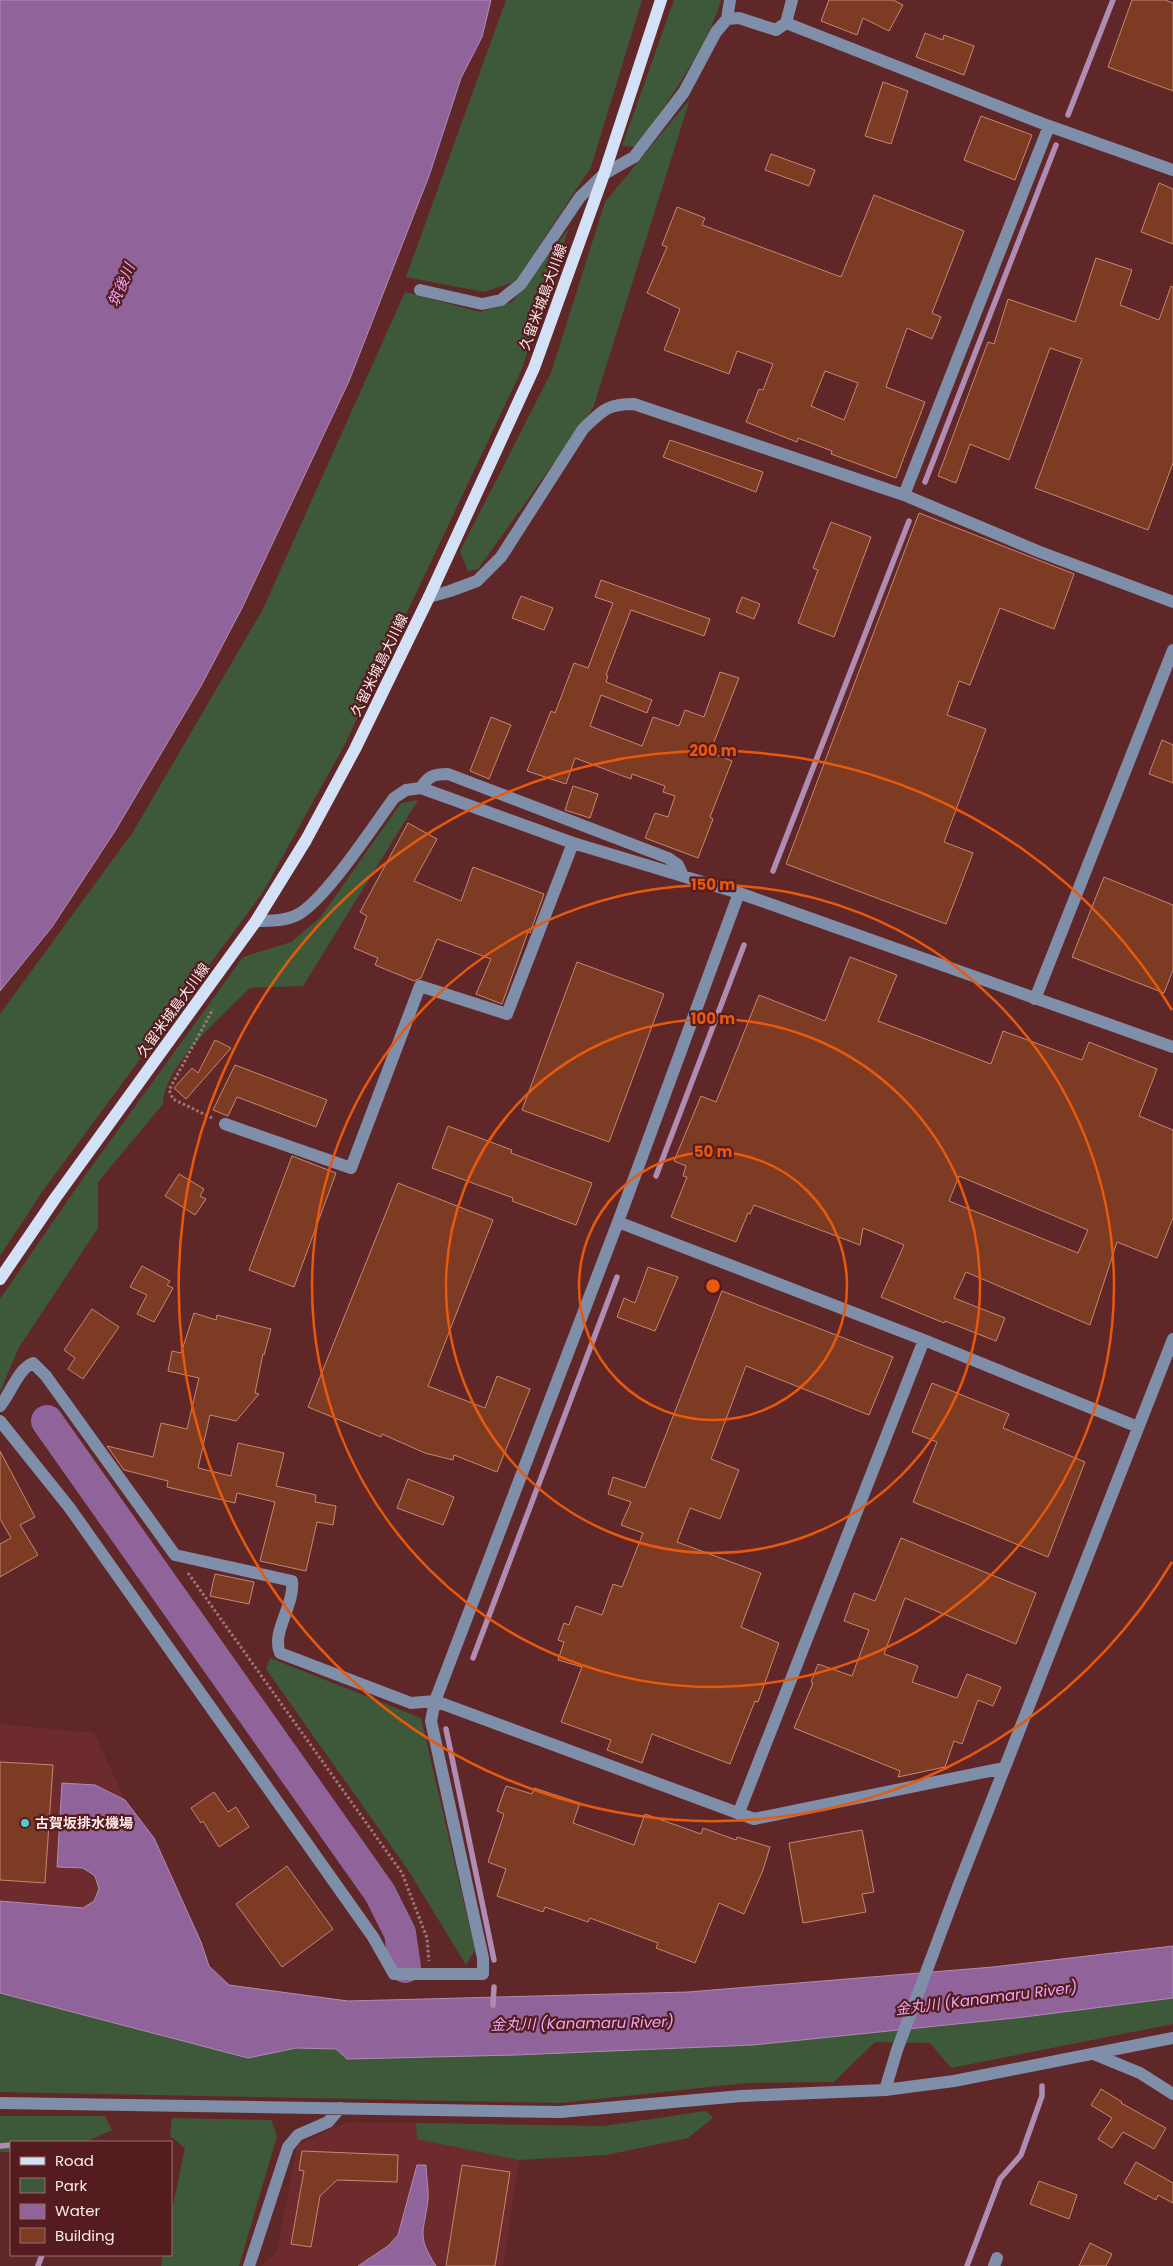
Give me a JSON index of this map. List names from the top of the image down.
{
  "streets": {
    "main road": ["久留米城島大川線"]
  },
  "water": ["筑後川", "金丸川 (Kanamaru River)"],
  "places": ["古賀坂排水機場"],
  "legend": [
    "Road",
    "Park",
    "Water",
    "Building"
  ],
  "rings": [
    "200 m",
    "150 m",
    "100 m",
    "50 m"
  ]
}
